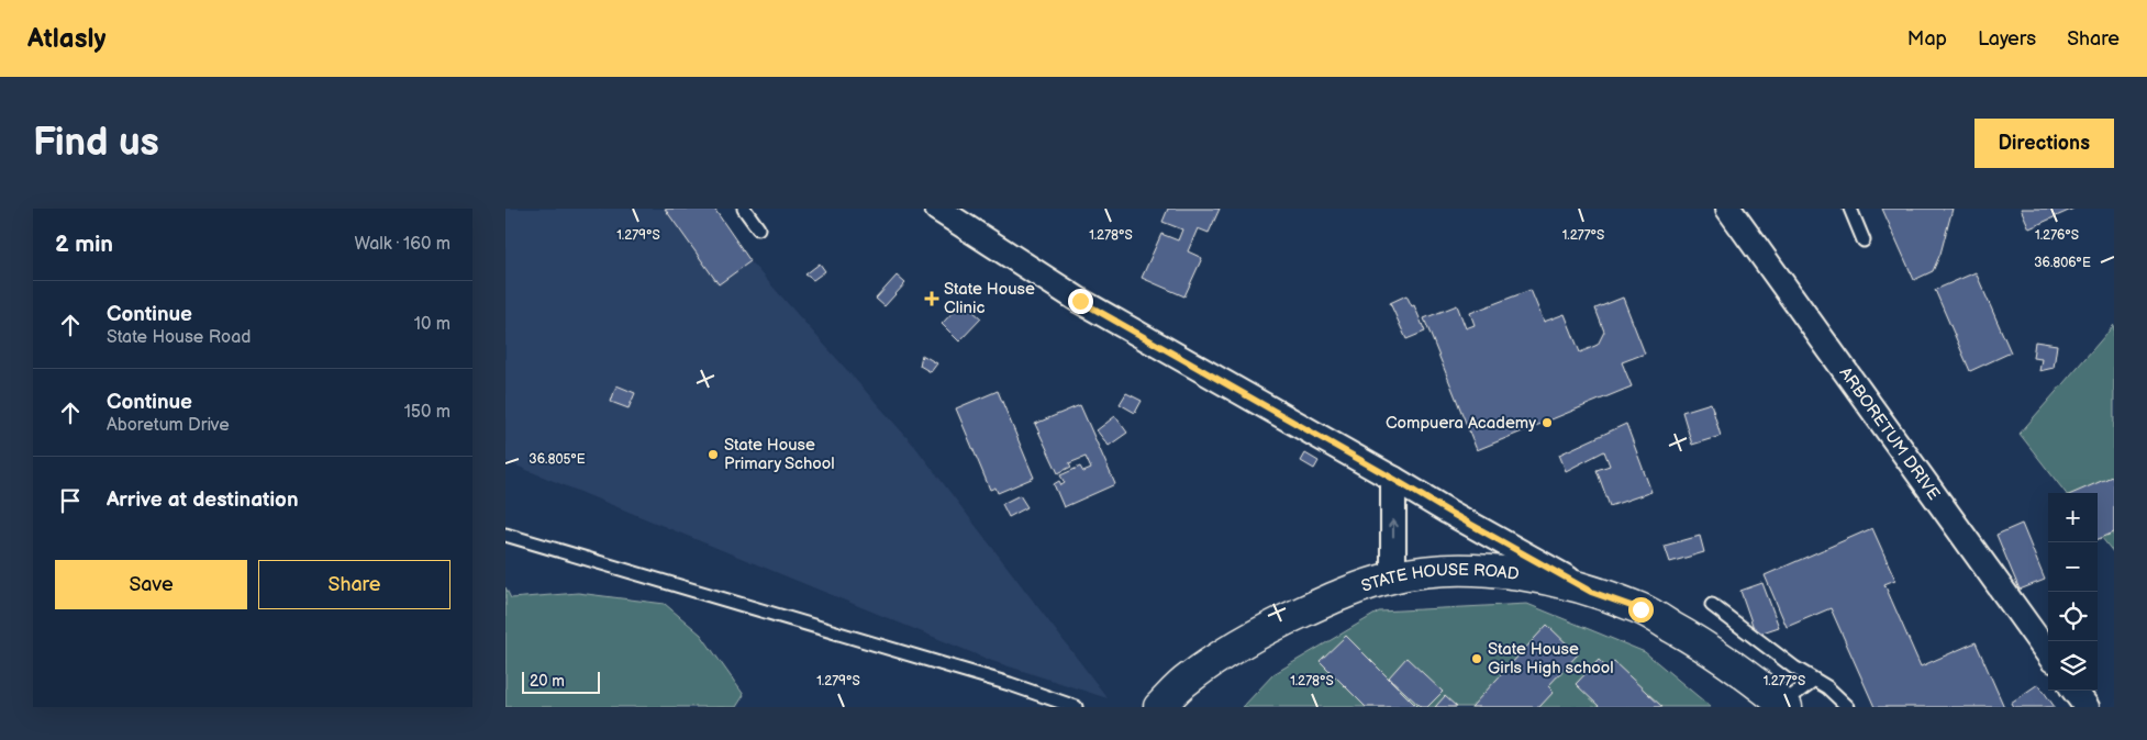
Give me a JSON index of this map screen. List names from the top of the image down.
{
  "streets": {
    "street": ["ARBORETUM DRIVE", "STATE HOUSE ROAD"]
  },
  "places": {
    "health": ["State House Clinic"],
    "other": ["Compuera Academy", "State House Primary School", "State House Girls High school"]
  },
  "scale_bar": "20 m",
  "page": {
    "header": "Atlasly",
    "nav": ["Map", "Layers", "Share"],
    "buttons": [
      "Directions",
      ["Save", "Share"]
    ],
    "title": "Find us",
    "heading": ["2 min", "Walk · 160 m"],
    "list": [
      ["Continue", "State House Road", "10 m"],
      ["Continue", "Aboretum Drive", "150 m"],
      "Arrive at destination"
    ],
    "map_buttons": ["+", "−"],
    "scale": "20 m"
  },
  "coordinates": [
    "1.279°S",
    "1.278°S",
    "1.276°S",
    "1.277°S",
    "36.806°E",
    "36.805°E"
  ]
}
